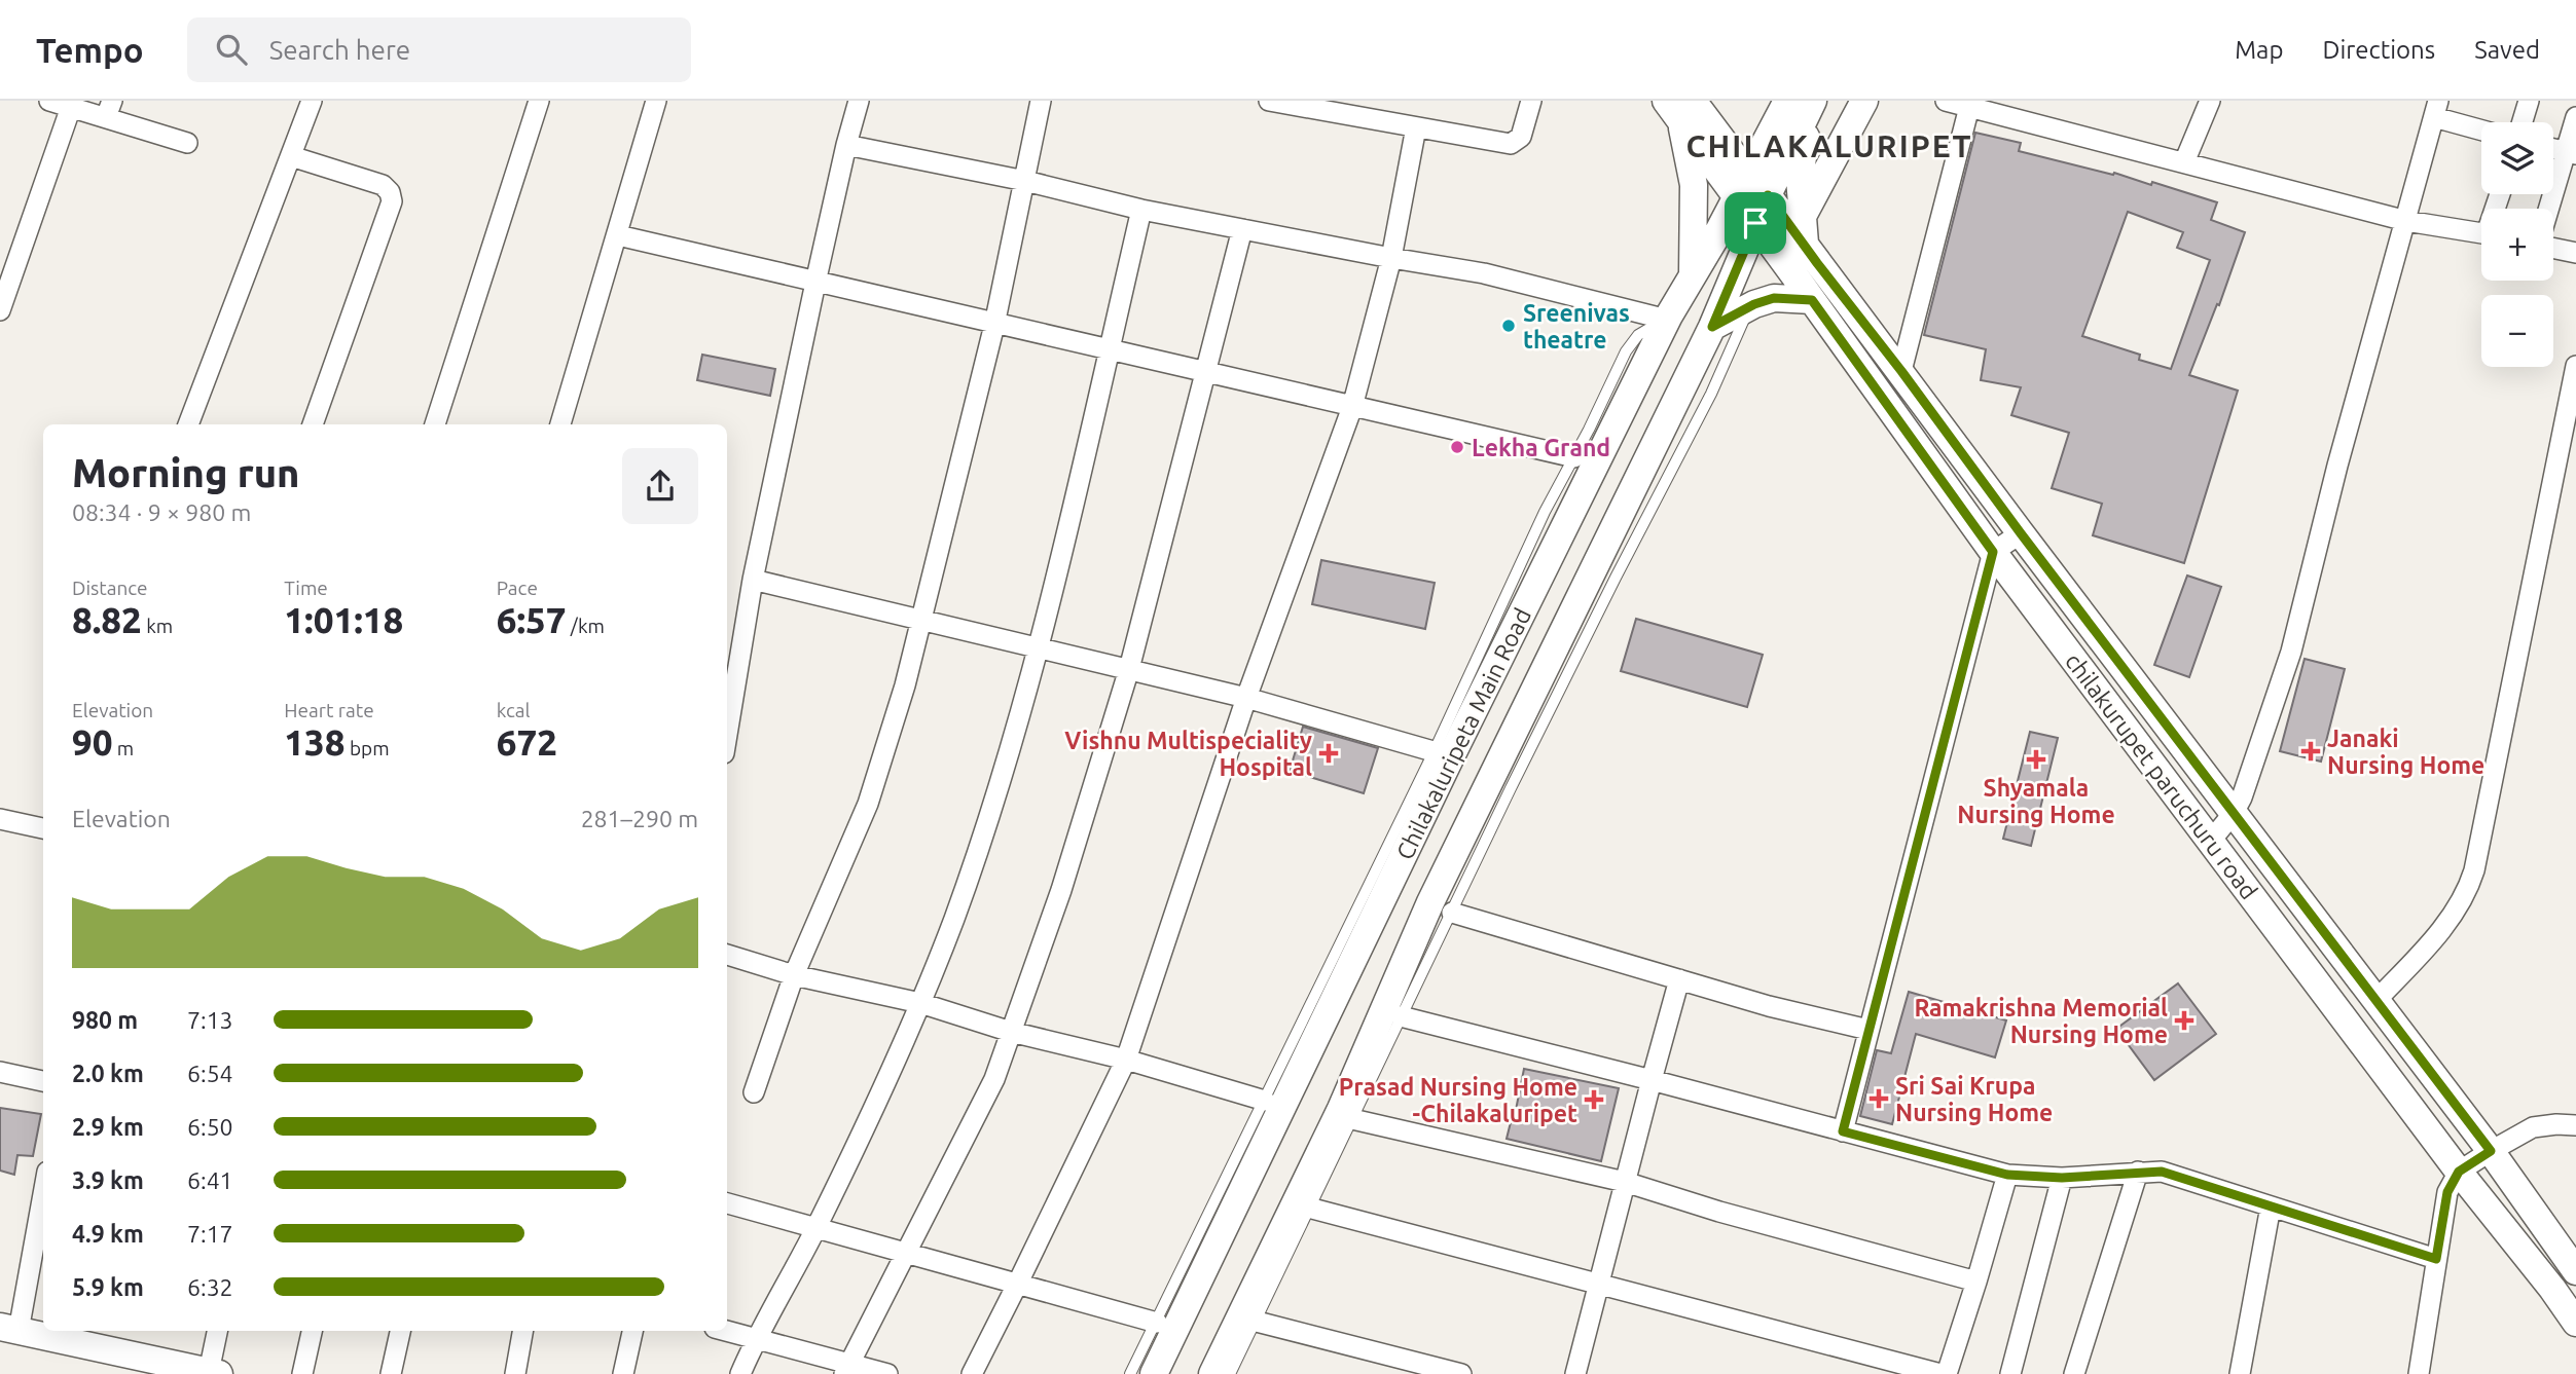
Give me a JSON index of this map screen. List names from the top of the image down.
{
  "streets": {
    "main road": ["Chilakaluripeta Main Road", "chilakurupet paruchuru road"]
  },
  "crossings": [
    ["Chilakaluripeta Main Road", "chilakurupet paruchuru road"]
  ],
  "districts": ["CHILAKALURIPET"],
  "places": {
    "other": ["Sreenivas theatre", "Lekha Grand"],
    "health": [
      "Janaki Nursing Home",
      "Vishnu Multispeciality Hospital",
      "Shyamala Nursing Home",
      "Ramakrishna Memorial Nursing Home",
      "Sri Sai Krupa Nursing Home",
      "Prasad Nursing Home -Chilakaluripet"
    ]
  },
  "page": {
    "header": "Tempo",
    "search": "Search here",
    "nav": ["Map", "Directions", "Saved"],
    "map_buttons": ["+", "−"],
    "heading": ["Morning run", "08:34 · 9 × 980 m"],
    "stats": [
      ["Distance", "8.82 km"],
      ["Time", "1:01:18"],
      ["Pace", "6:57 /km"],
      ["Elevation", "90 m"],
      ["Heart rate", "138 bpm"],
      ["kcal", "672"]
    ],
    "chart": ["Elevation", "281–290 m"],
    "list": [
      {
        "name": "980 m",
        "note": "7:13"
      },
      {
        "name": "2.0 km",
        "note": "6:54"
      },
      {
        "name": "2.9 km",
        "note": "6:50"
      },
      {
        "name": "3.9 km",
        "note": "6:41"
      },
      {
        "name": "4.9 km",
        "note": "7:17"
      },
      {
        "name": "5.9 km",
        "note": "6:32"
      }
    ]
  }
}
